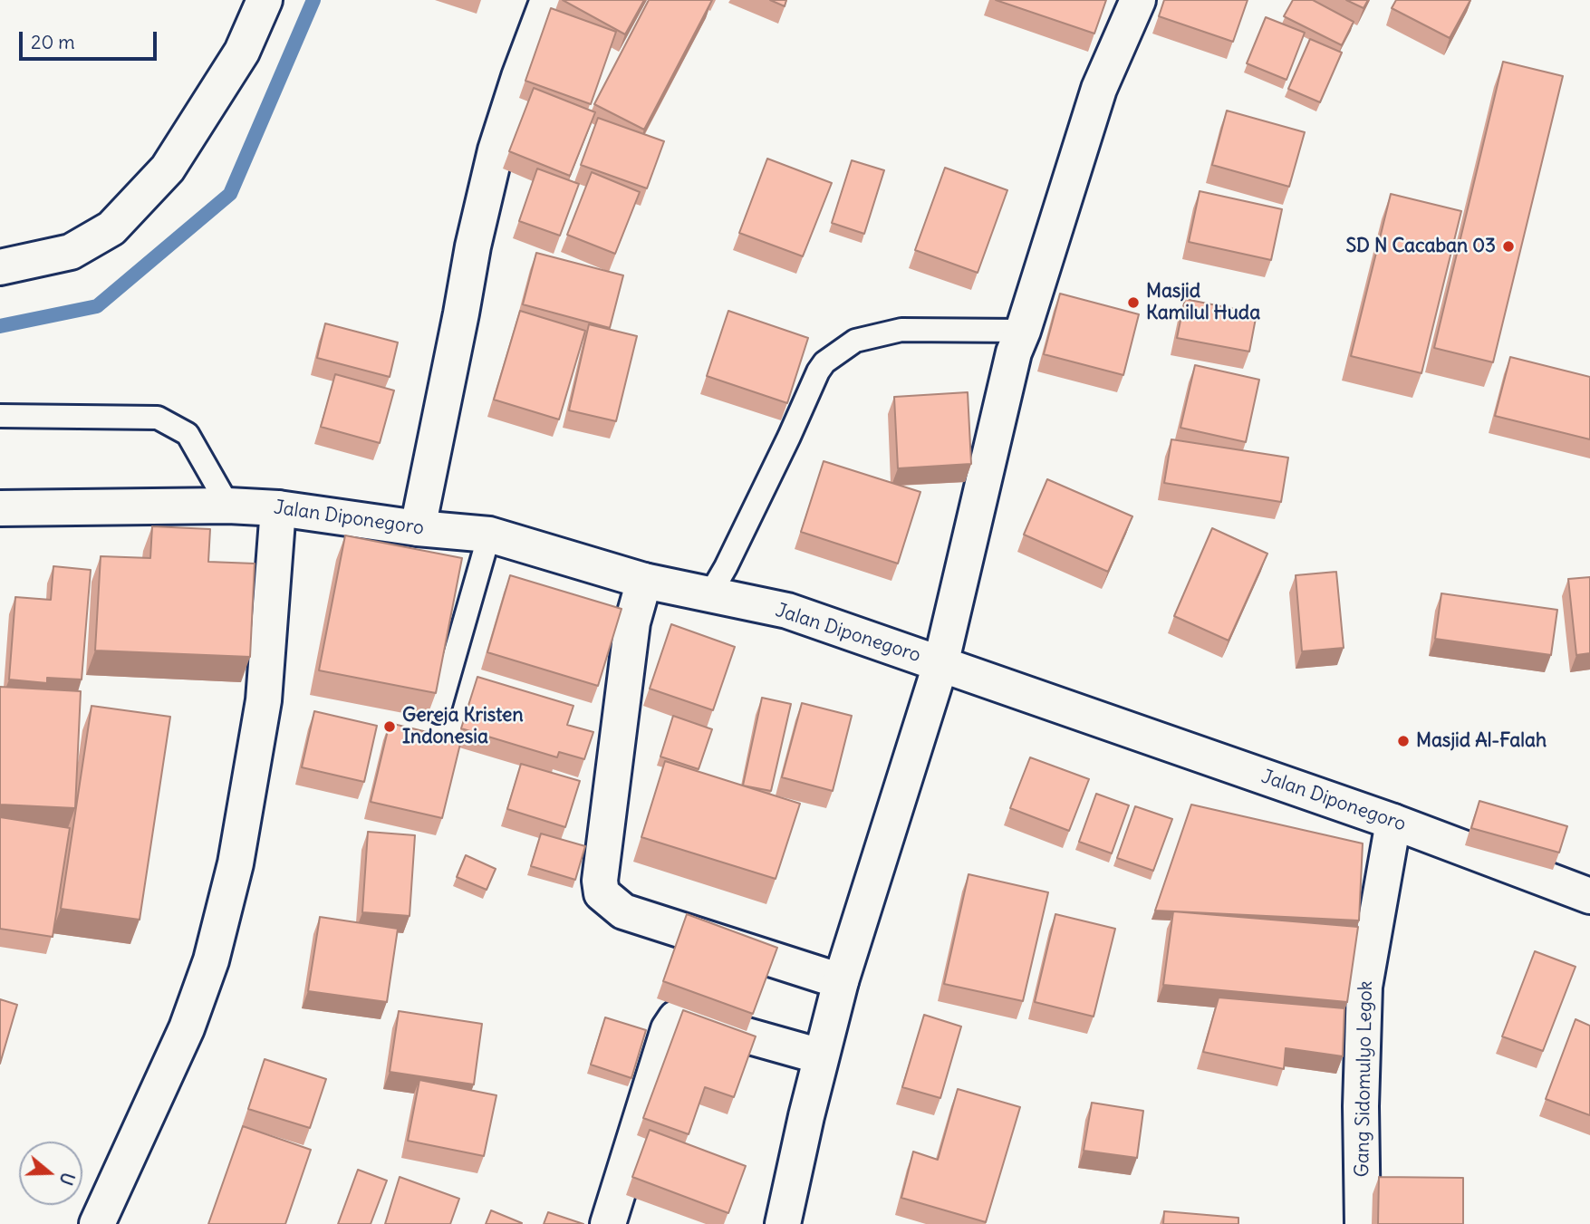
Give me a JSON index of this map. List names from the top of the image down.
{
  "streets": {
    "street": ["Jalan Diponegoro", "Gang Sidomulyo Legok"]
  },
  "crossings": [
    ["Jalan Diponegoro", "Gang Sidomulyo Legok"]
  ],
  "places": [
    "SD N Cacaban 03",
    "Masjid Kamilul Huda",
    "Gereja Kristen Indonesia",
    "Masjid Al-Falah"
  ],
  "scale_bar": "20 m",
  "north": "right"
}
